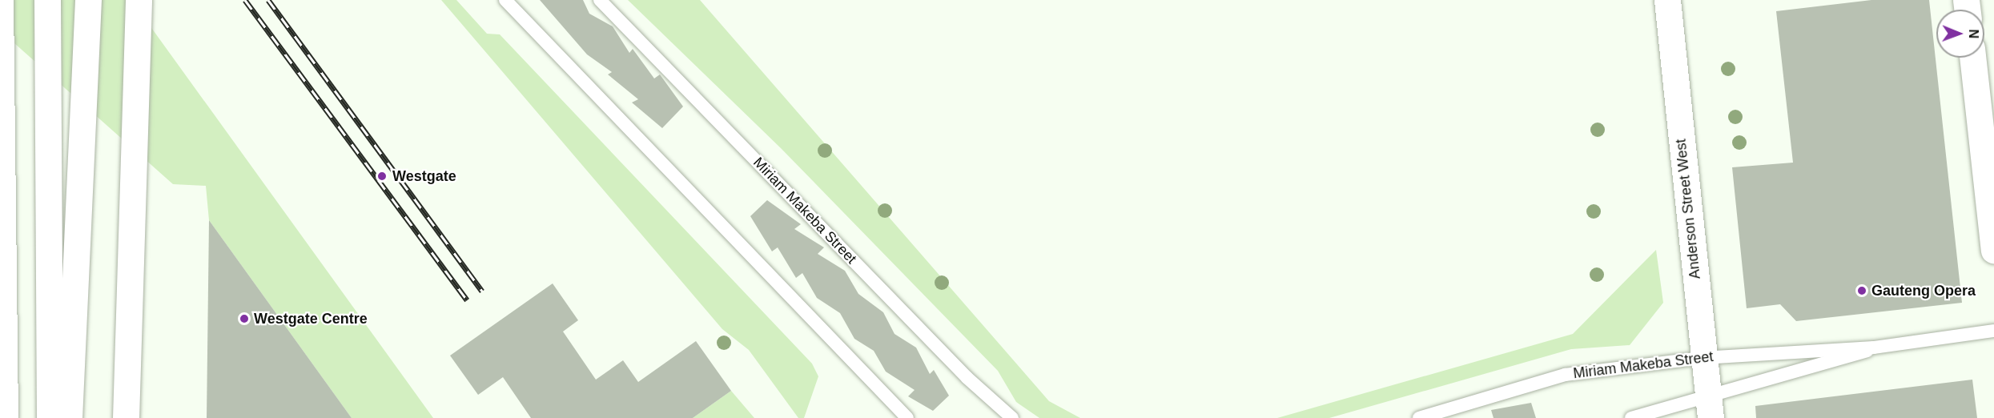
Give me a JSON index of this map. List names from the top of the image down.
{
  "streets": {
    "main road": ["Anderson Street West"],
    "lane": ["Miriam Makeba Street"]
  },
  "crossings": [
    ["Anderson Street West", "Miriam Makeba Street"]
  ],
  "places": ["Westgate", "Gauteng Opera", "Westgate Centre"],
  "north": "right"
}
